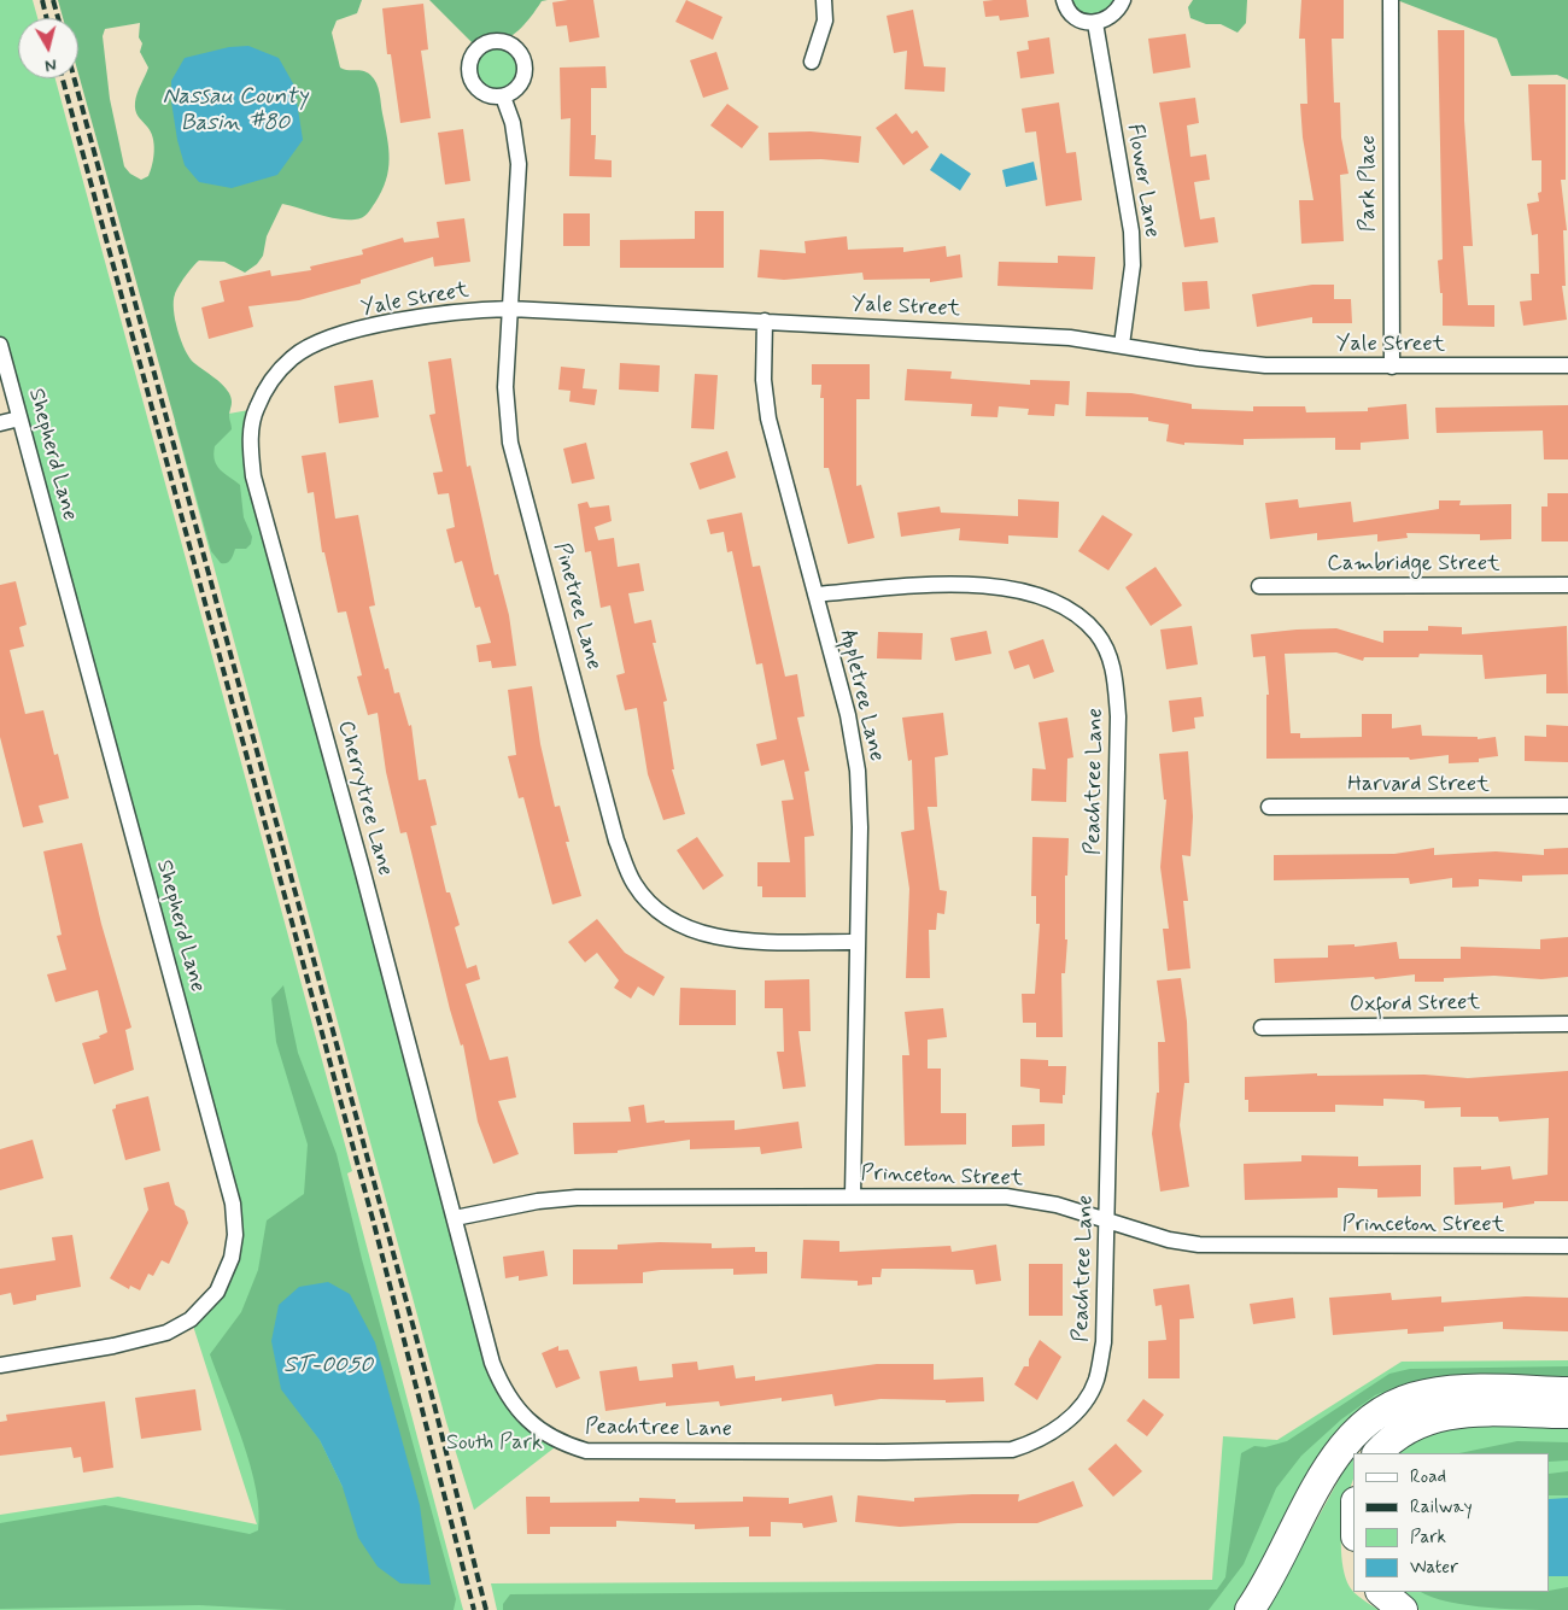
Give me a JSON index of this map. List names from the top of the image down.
{
  "streets": {
    "street": [
      "Flower Lane",
      "Park Place",
      "Yale Street",
      "Shepherd Lane",
      "Cambridge Street",
      "Pinetree Lane",
      "Appletree Lane",
      "Peachtree Lane",
      "Harvard Street",
      "Cherrytree Lane",
      "Oxford Street",
      "Princeton Street"
    ]
  },
  "crossings": [
    ["Flower Lane", "Yale Street"],
    ["Park Place", "Yale Street"],
    ["Yale Street", "Pinetree Lane"],
    ["Yale Street", "Appletree Lane"],
    ["Yale Street", "Cherrytree Lane"],
    ["Pinetree Lane", "Appletree Lane"],
    ["Appletree Lane", "Peachtree Lane"],
    ["Appletree Lane", "Princeton Street"],
    ["Peachtree Lane", "Cherrytree Lane"],
    ["Peachtree Lane", "Princeton Street"],
    ["Cherrytree Lane", "Princeton Street"]
  ],
  "water": ["Nassau County Basin #80", "ST-0050"],
  "parks": ["South Park"],
  "legend": [
    "Road",
    "Railway",
    "Park",
    "Water"
  ],
  "north": "bottom"
}
